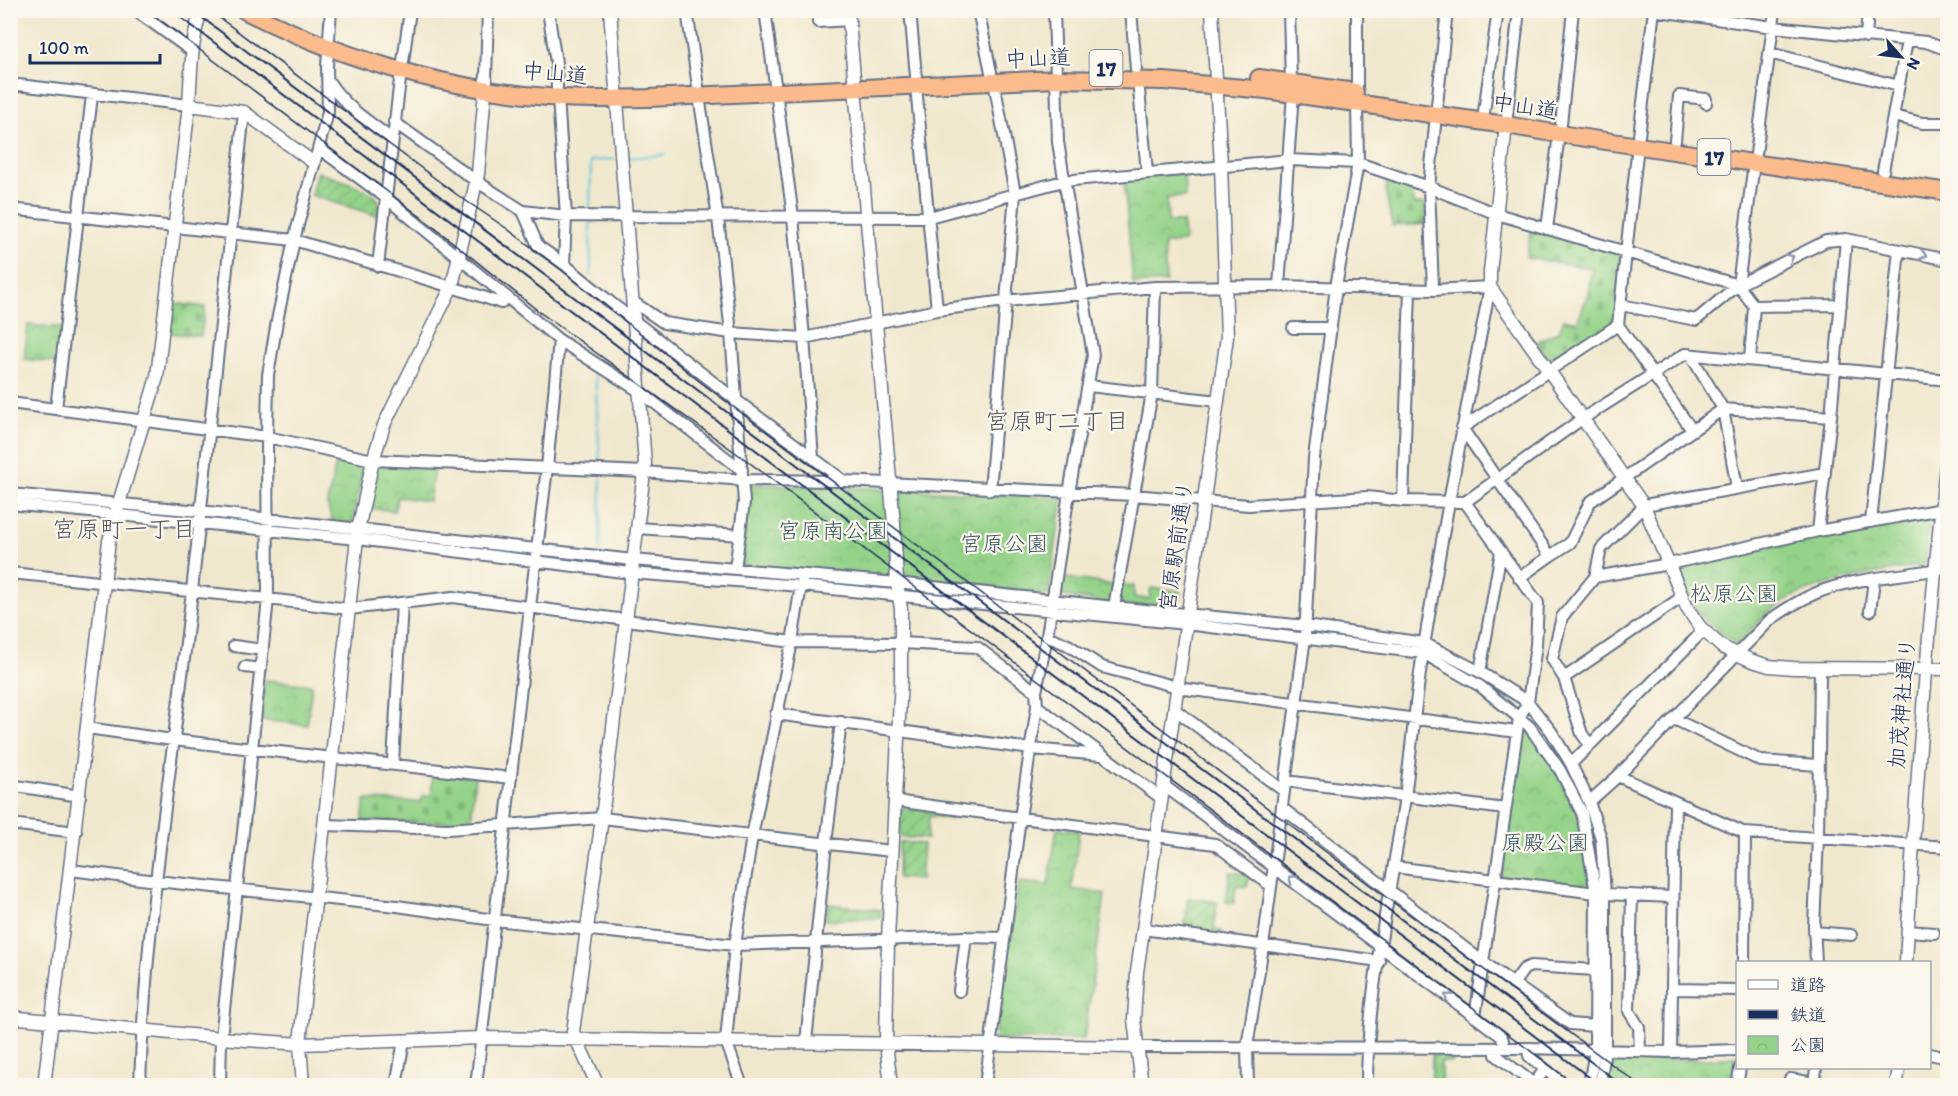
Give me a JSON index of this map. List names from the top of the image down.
{
  "streets": {
    "highway": ["中山道", "17"],
    "street": ["宮原駅前通り", "加茂神社通り"]
  },
  "crossings": [
    ["中山道", "宮原駅前通り"]
  ],
  "districts": ["宮原町二丁目", "宮原町一丁目"],
  "parks": [
    "宮原南公園",
    "宮原公園",
    "松原公園",
    "原殿公園"
  ],
  "legend": ["道路", "鉄道", "公園"],
  "scale_bar": "100 m",
  "north": "bottom right"
}
